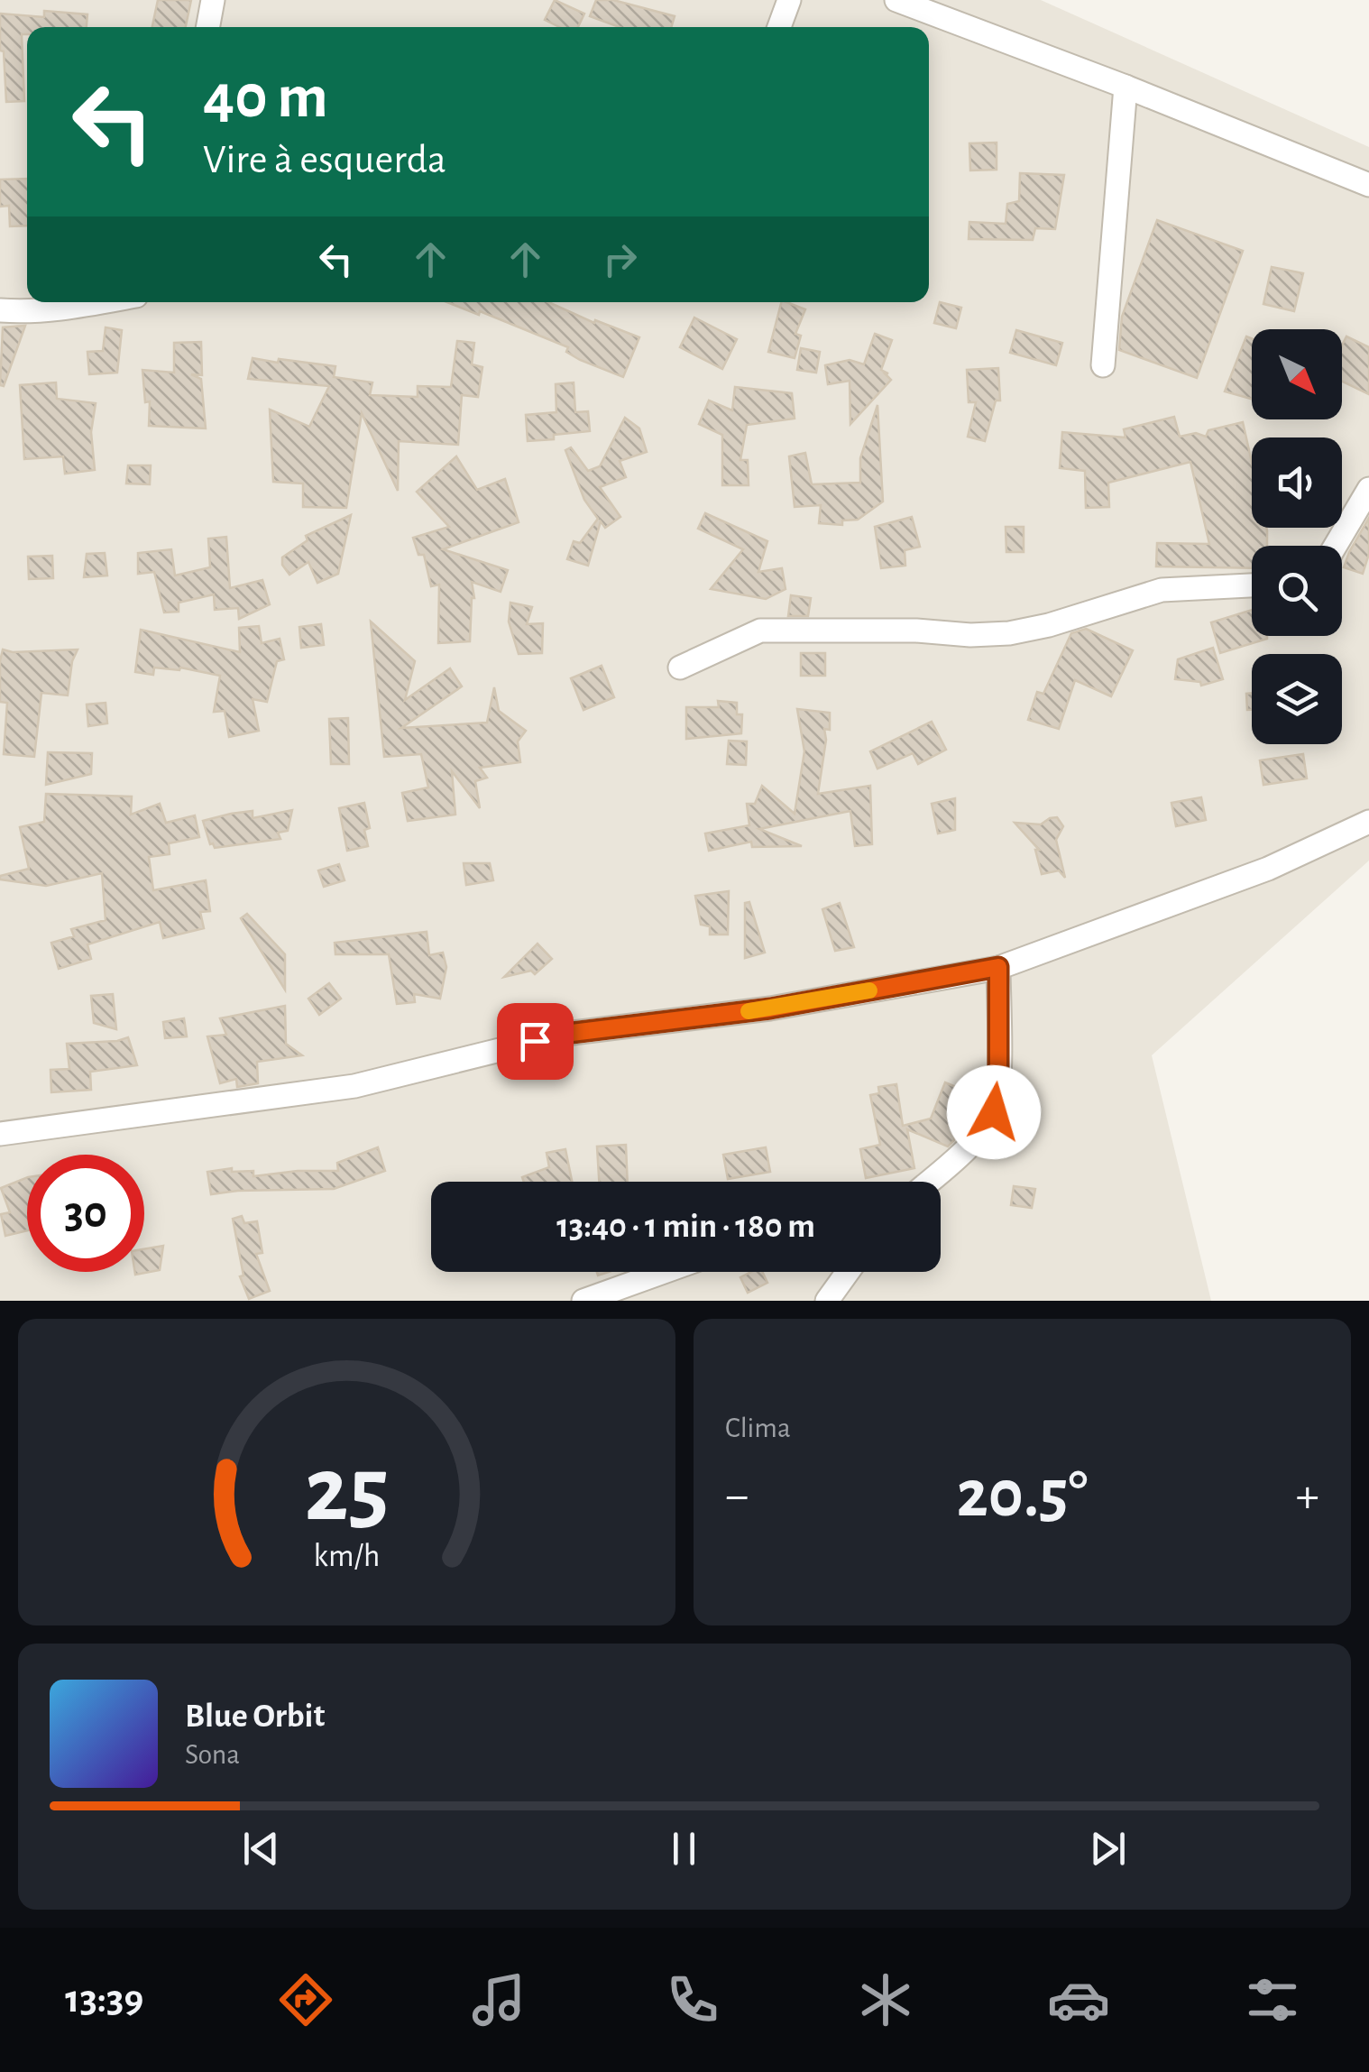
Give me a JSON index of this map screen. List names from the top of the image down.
{
  "north": "bottom right",
  "page": {
    "turn": ["40 m", "Vire à esquerda"],
    "limit": "30",
    "trip": "13:40 · 1 min · 180 m",
    "tile": "Clima",
    "heat": ["−", "20.5°", "+"],
    "song": ["Blue Orbit", "Sona"],
    "tabs": "13:39",
    "gauge": ["25", "km/h"]
  }
}
